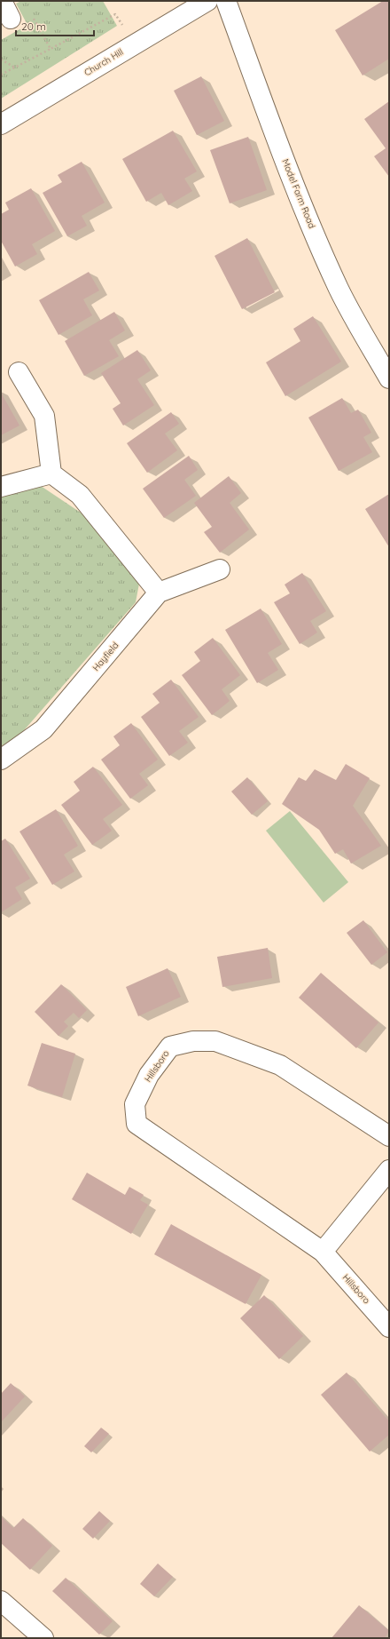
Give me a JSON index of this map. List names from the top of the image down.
{
  "streets": {
    "street": [
      "Church Hill",
      "Model Farm Road",
      "Hayfield",
      "Hillsboro"
    ]
  },
  "scale_bar": "20 m"
}
